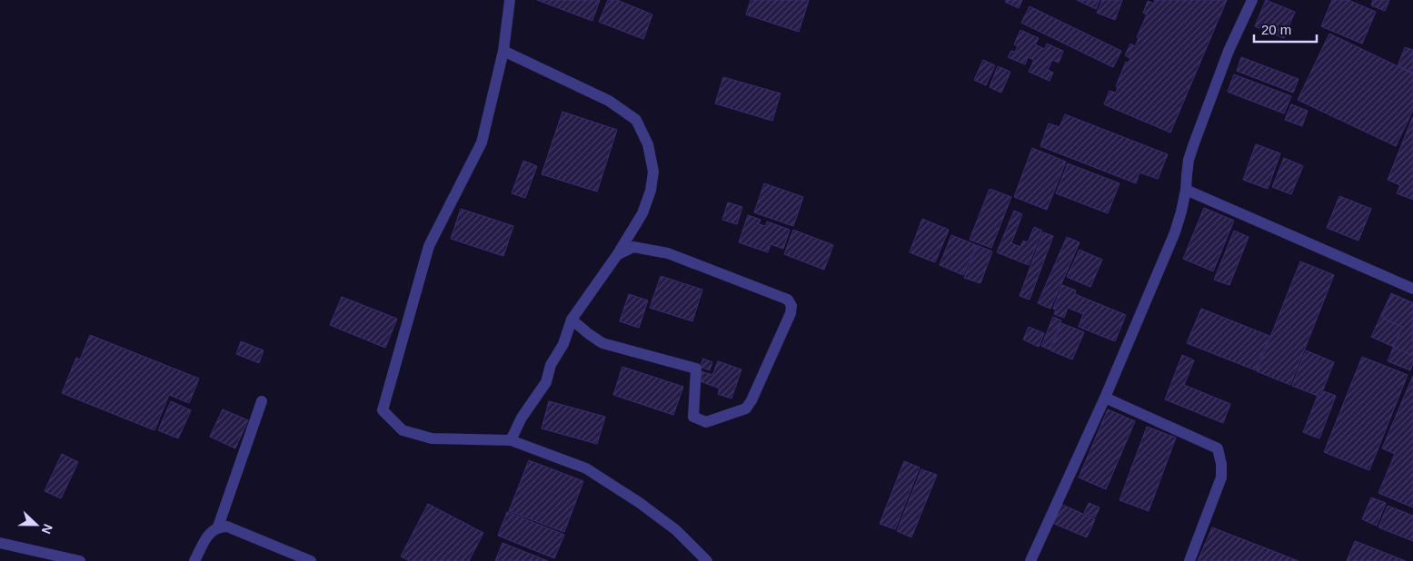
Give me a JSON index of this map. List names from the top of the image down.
{
  "scale_bar": "20 m",
  "north": "right"
}
